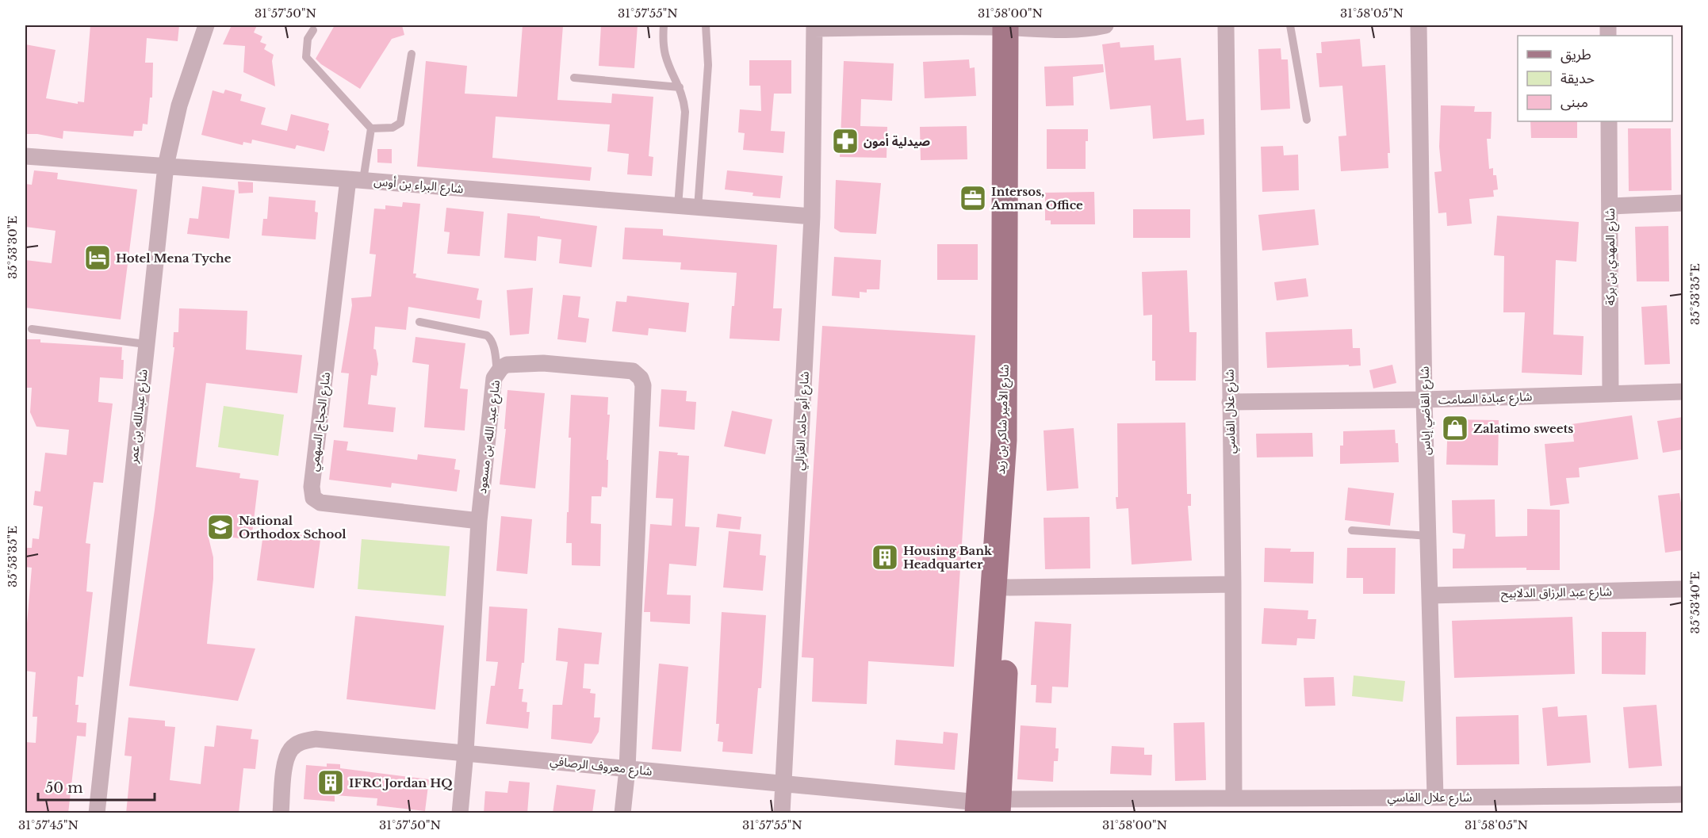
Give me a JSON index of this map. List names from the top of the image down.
{
  "streets": {
    "main road": ["شارع الأمير شاكر بن زيد"],
    "street": [
      "شارع البراء بن أوس",
      "شارع المهدي بن بركة",
      "شارع عبادة الصامت",
      "شارع القاضي إياس",
      "شارع علال الفاسي",
      "شارع عبدالله بن عمر",
      "شارع أبو حامد الغزالي",
      "شارع الحجاج السهمي",
      "شارع عبد الله بن مسعود",
      "شارع عبد الرزاق الدلابيح",
      "شارع معروف الرصافي"
    ]
  },
  "crossings": [
    ["شارع البراء بن أوس", "شارع عبدالله بن عمر"],
    ["شارع البراء بن أوس", "شارع أبو حامد الغزالي"],
    ["شارع البراء بن أوس", "شارع الحجاج السهمي"],
    ["شارع المهدي بن بركة", "شارع عبادة الصامت"],
    ["شارع عبادة الصامت", "شارع القاضي إياس"],
    ["شارع عبادة الصامت", "شارع علال الفاسي"],
    ["شارع القاضي إياس", "شارع علال الفاسي"],
    ["شارع القاضي إياس", "شارع عبد الرزاق الدلابيح"],
    ["شارع علال الفاسي", "شارع الأمير شاكر بن زيد"],
    ["شارع علال الفاسي", "شارع معروف الرصافي"],
    ["شارع الأمير شاكر بن زيد", "شارع معروف الرصافي"],
    ["شارع أبو حامد الغزالي", "شارع معروف الرصافي"],
    ["شارع الحجاج السهمي", "شارع عبد الله بن مسعود"],
    ["شارع عبد الله بن مسعود", "شارع معروف الرصافي"]
  ],
  "places": {
    "pharmacy": ["صيدلية أمون"],
    "office": ["Intersos, Amman Office"],
    "hotel": ["Hotel Mena Tyche"],
    "shop": ["Zalatimo sweets"],
    "school or university": ["National Orthodox School"],
    "building": ["Housing Bank Headquarter", "IFRC Jordan HQ"]
  },
  "legend": ["طريق", "حديقة", "مبنى"],
  "scale_bar": "50 m",
  "coordinates": [
    "31°57'50\"N",
    "31°57'55\"N",
    "31°58'00\"N",
    "31°58'05\"N",
    "35°53'30\"E",
    "35°53'35\"E",
    "35°53'40\"E",
    "31°57'45\"N"
  ]
}
